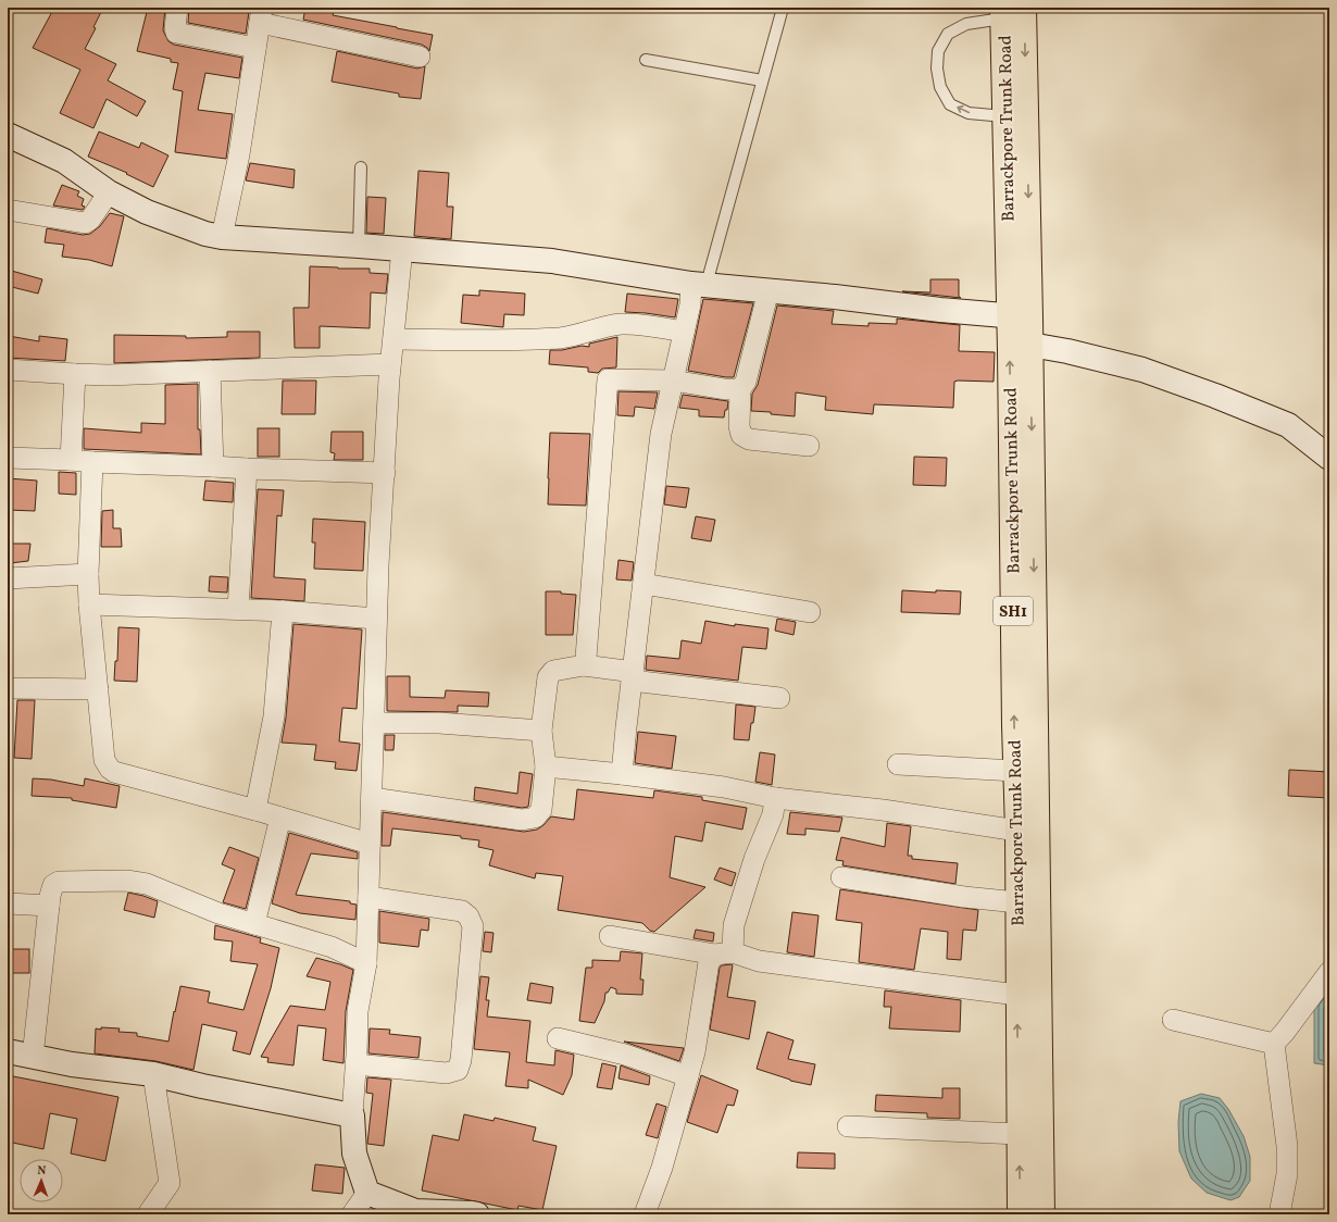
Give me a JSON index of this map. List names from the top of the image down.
{
  "streets": {
    "main road": ["Barrackpore Trunk Road", "SH1"]
  },
  "north": "top"
}
